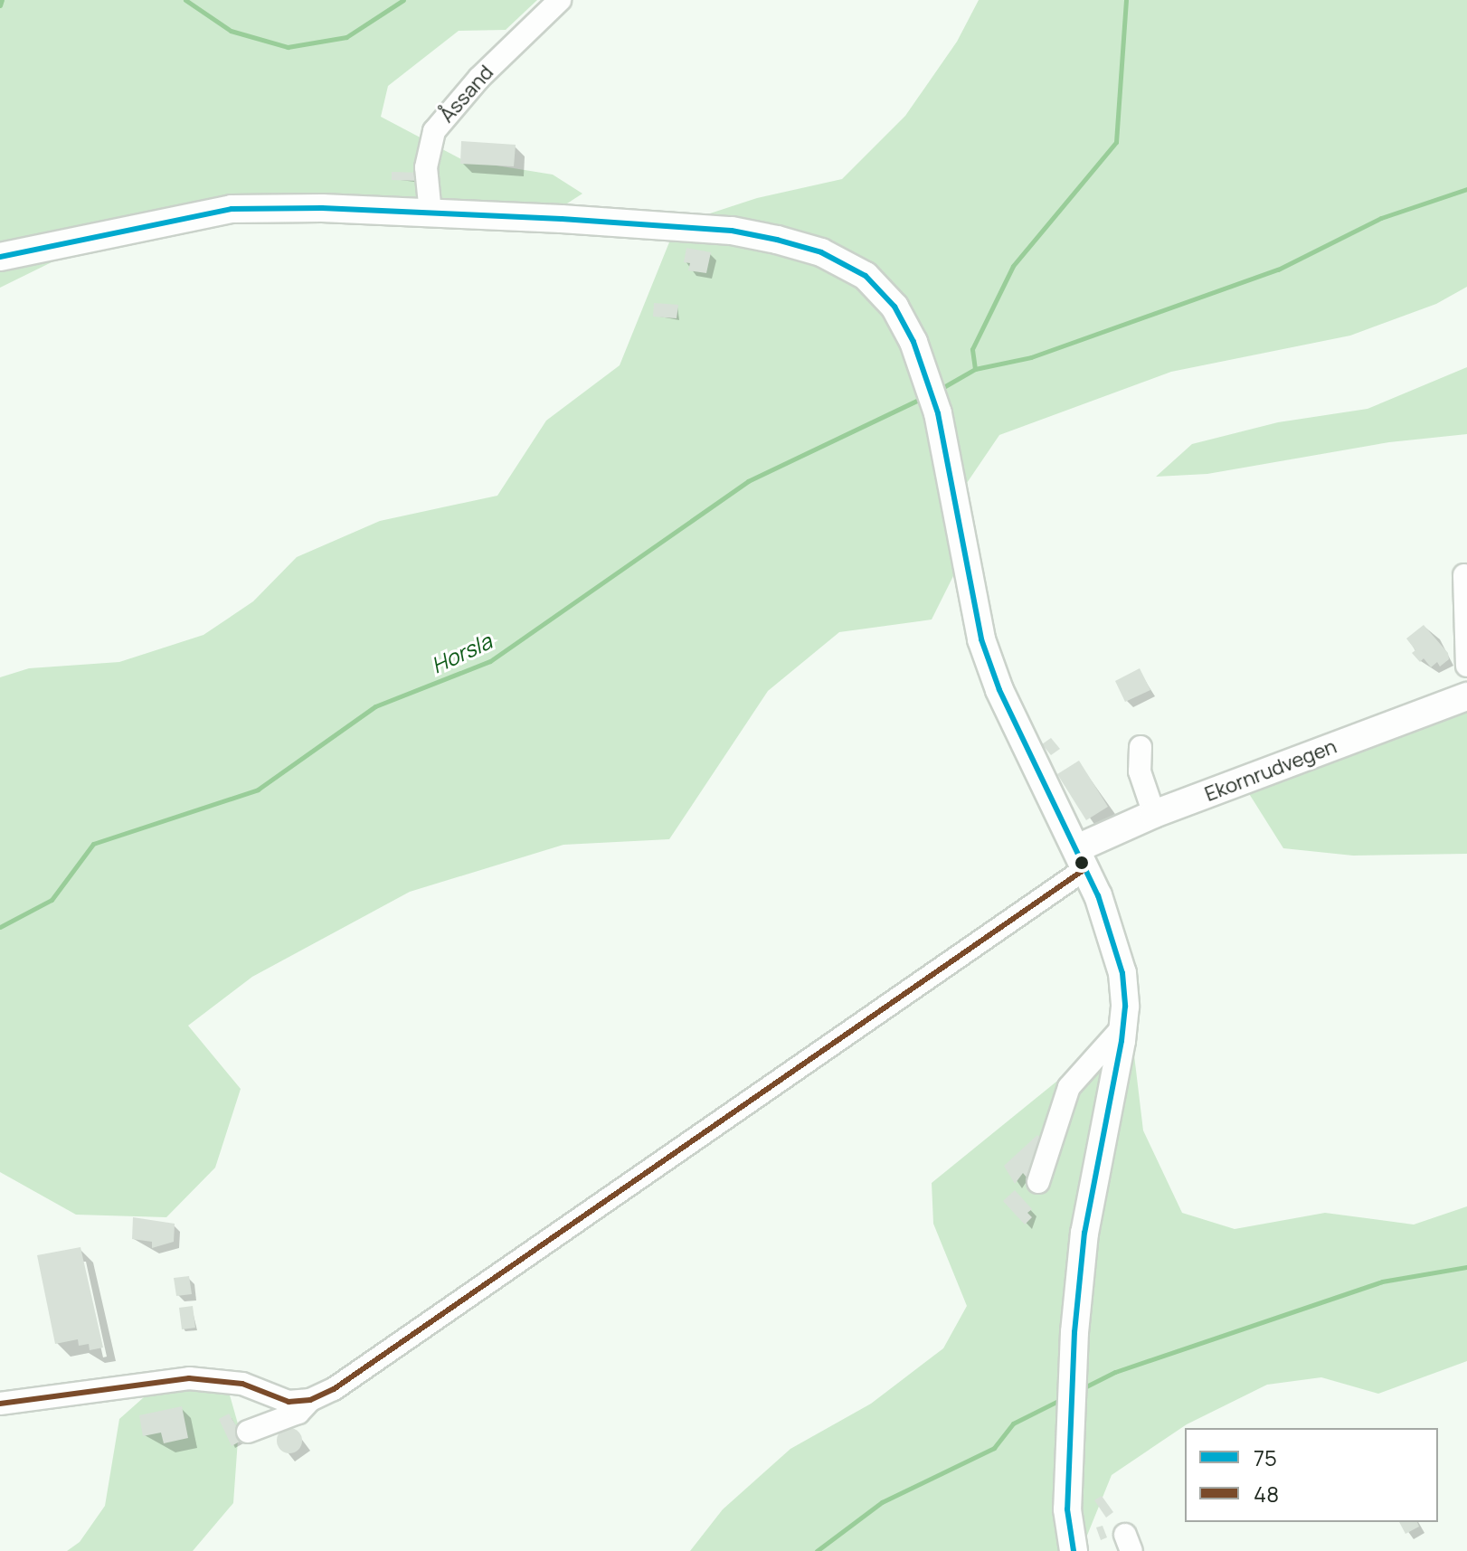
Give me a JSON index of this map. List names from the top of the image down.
{
  "streets": {
    "main road": ["Ekornrudvegen"],
    "street": ["Åssand"]
  },
  "water": ["Horsla"],
  "lines": ["transit line 75", "transit line 48"],
  "legend": ["75", "48"]
}
